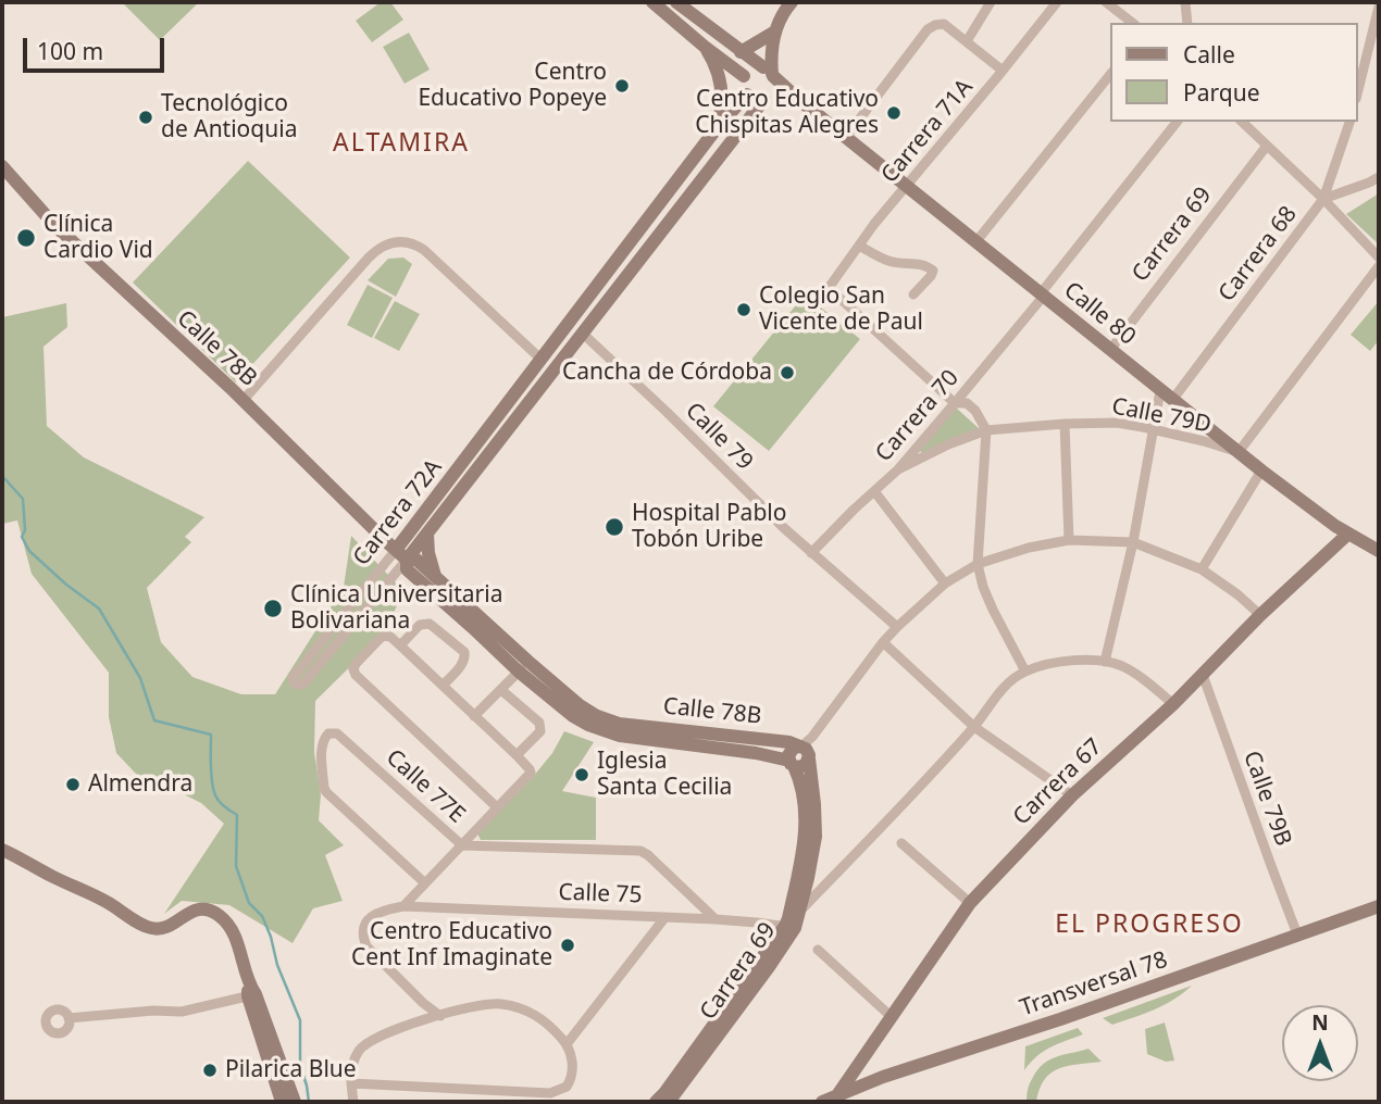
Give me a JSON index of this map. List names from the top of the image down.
{
  "streets": {
    "main road": [
      "Carrera 69",
      "Calle 80",
      "Calle 78B",
      "Carrera 72A",
      "Carrera 67",
      "Transversal 78"
    ],
    "street": [
      "Carrera 71A",
      "Carrera 68",
      "Carrera 70",
      "Calle 79D",
      "Calle 79",
      "Calle 77E",
      "Calle 79B",
      "Calle 75"
    ]
  },
  "crossings": [
    ["Carrera 71A", "Calle 80"],
    ["Carrera 71A", "Carrera 70"],
    ["Carrera 69", "Calle 80"],
    ["Carrera 69", "Calle 78B"],
    ["Carrera 69", "Calle 75"],
    ["Carrera 68", "Calle 80"],
    ["Calle 80", "Carrera 70"],
    ["Calle 80", "Calle 79D"],
    ["Calle 80", "Carrera 72A"],
    ["Calle 80", "Carrera 67"],
    ["Calle 78B", "Carrera 72A"],
    ["Carrera 70", "Calle 79D"],
    ["Carrera 70", "Calle 79"],
    ["Calle 79", "Carrera 72A"],
    ["Carrera 67", "Calle 79B"],
    ["Carrera 67", "Transversal 78"],
    ["Calle 77E", "Calle 75"],
    ["Calle 79B", "Transversal 78"]
  ],
  "districts": ["ALTAMIRA", "EL PROGRESO"],
  "places": [
    "Centro Educativo Popeye",
    "Centro Educativo Chispitas Alegres",
    "Tecnológico de Antioquia",
    "Clínica Cardio Vid",
    "Colegio San Vicente de Paul",
    "Cancha de Córdoba",
    "Hospital Pablo Tobón Uribe",
    "Clínica Universitaria Bolivariana",
    "Iglesia Santa Cecilia",
    "Almendra",
    "Centro Educativo Cent Inf Imaginate",
    "Pilarica Blue"
  ],
  "legend": ["Calle", "Parque"],
  "scale_bar": "100 m",
  "north": "top"
}
